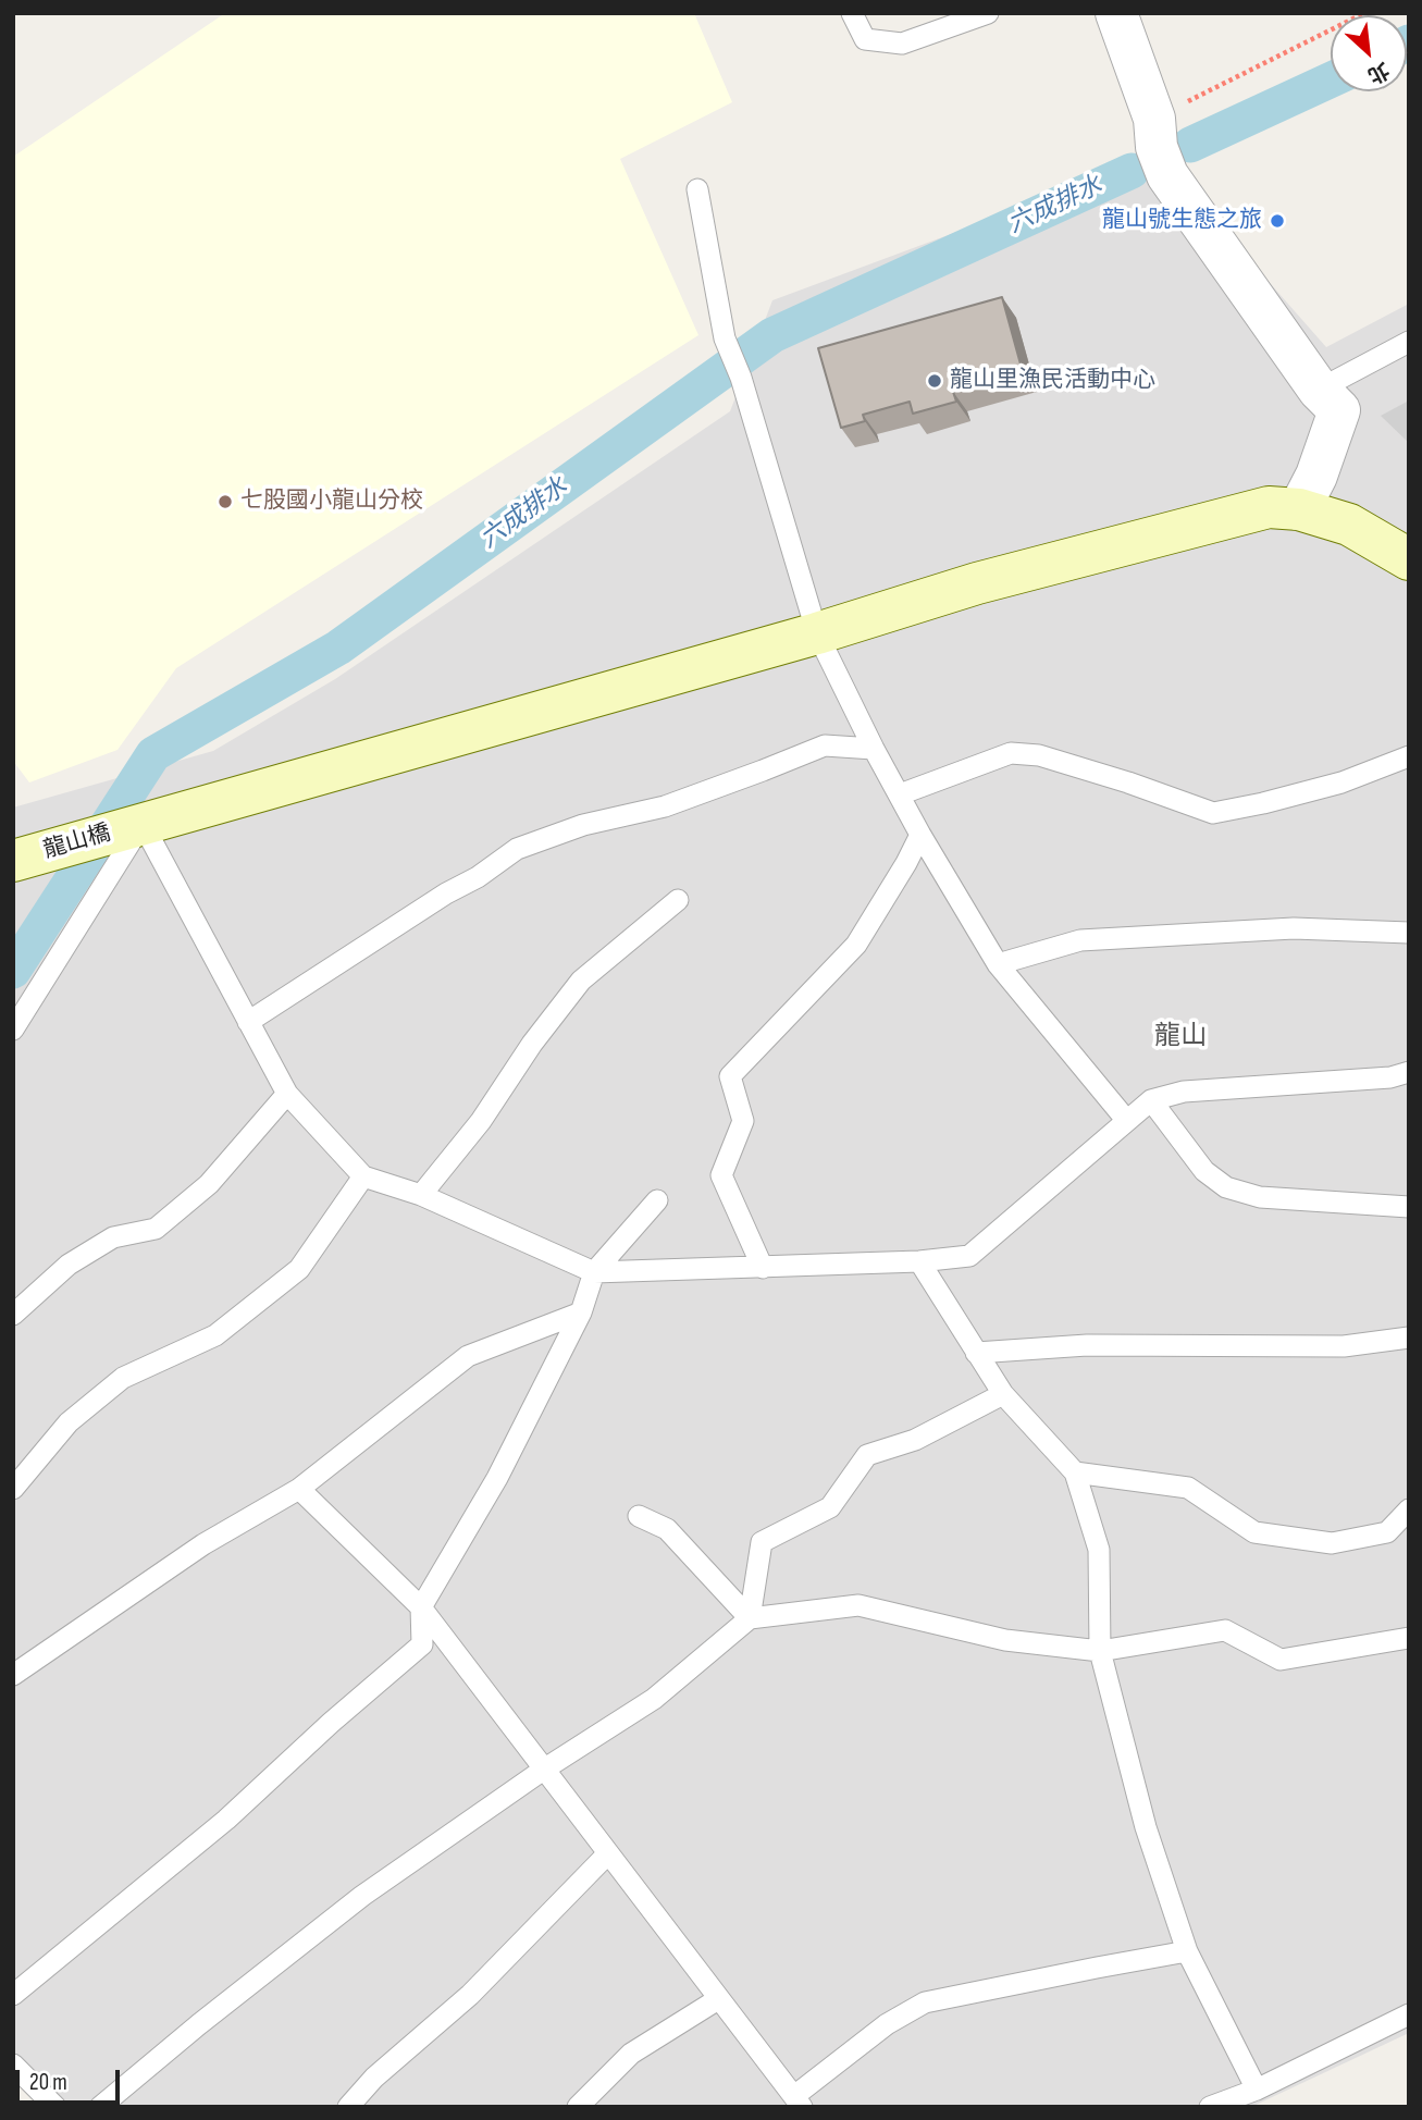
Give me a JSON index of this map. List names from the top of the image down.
{
  "streets": {
    "main road": ["龍山橋"]
  },
  "districts": ["龍山"],
  "water": ["六成排水"],
  "places": ["龍山號生態之旅", "龍山里漁民活動中心", "七股國小龍山分校"],
  "scale_bar": "20 m",
  "north": "bottom right"
}
